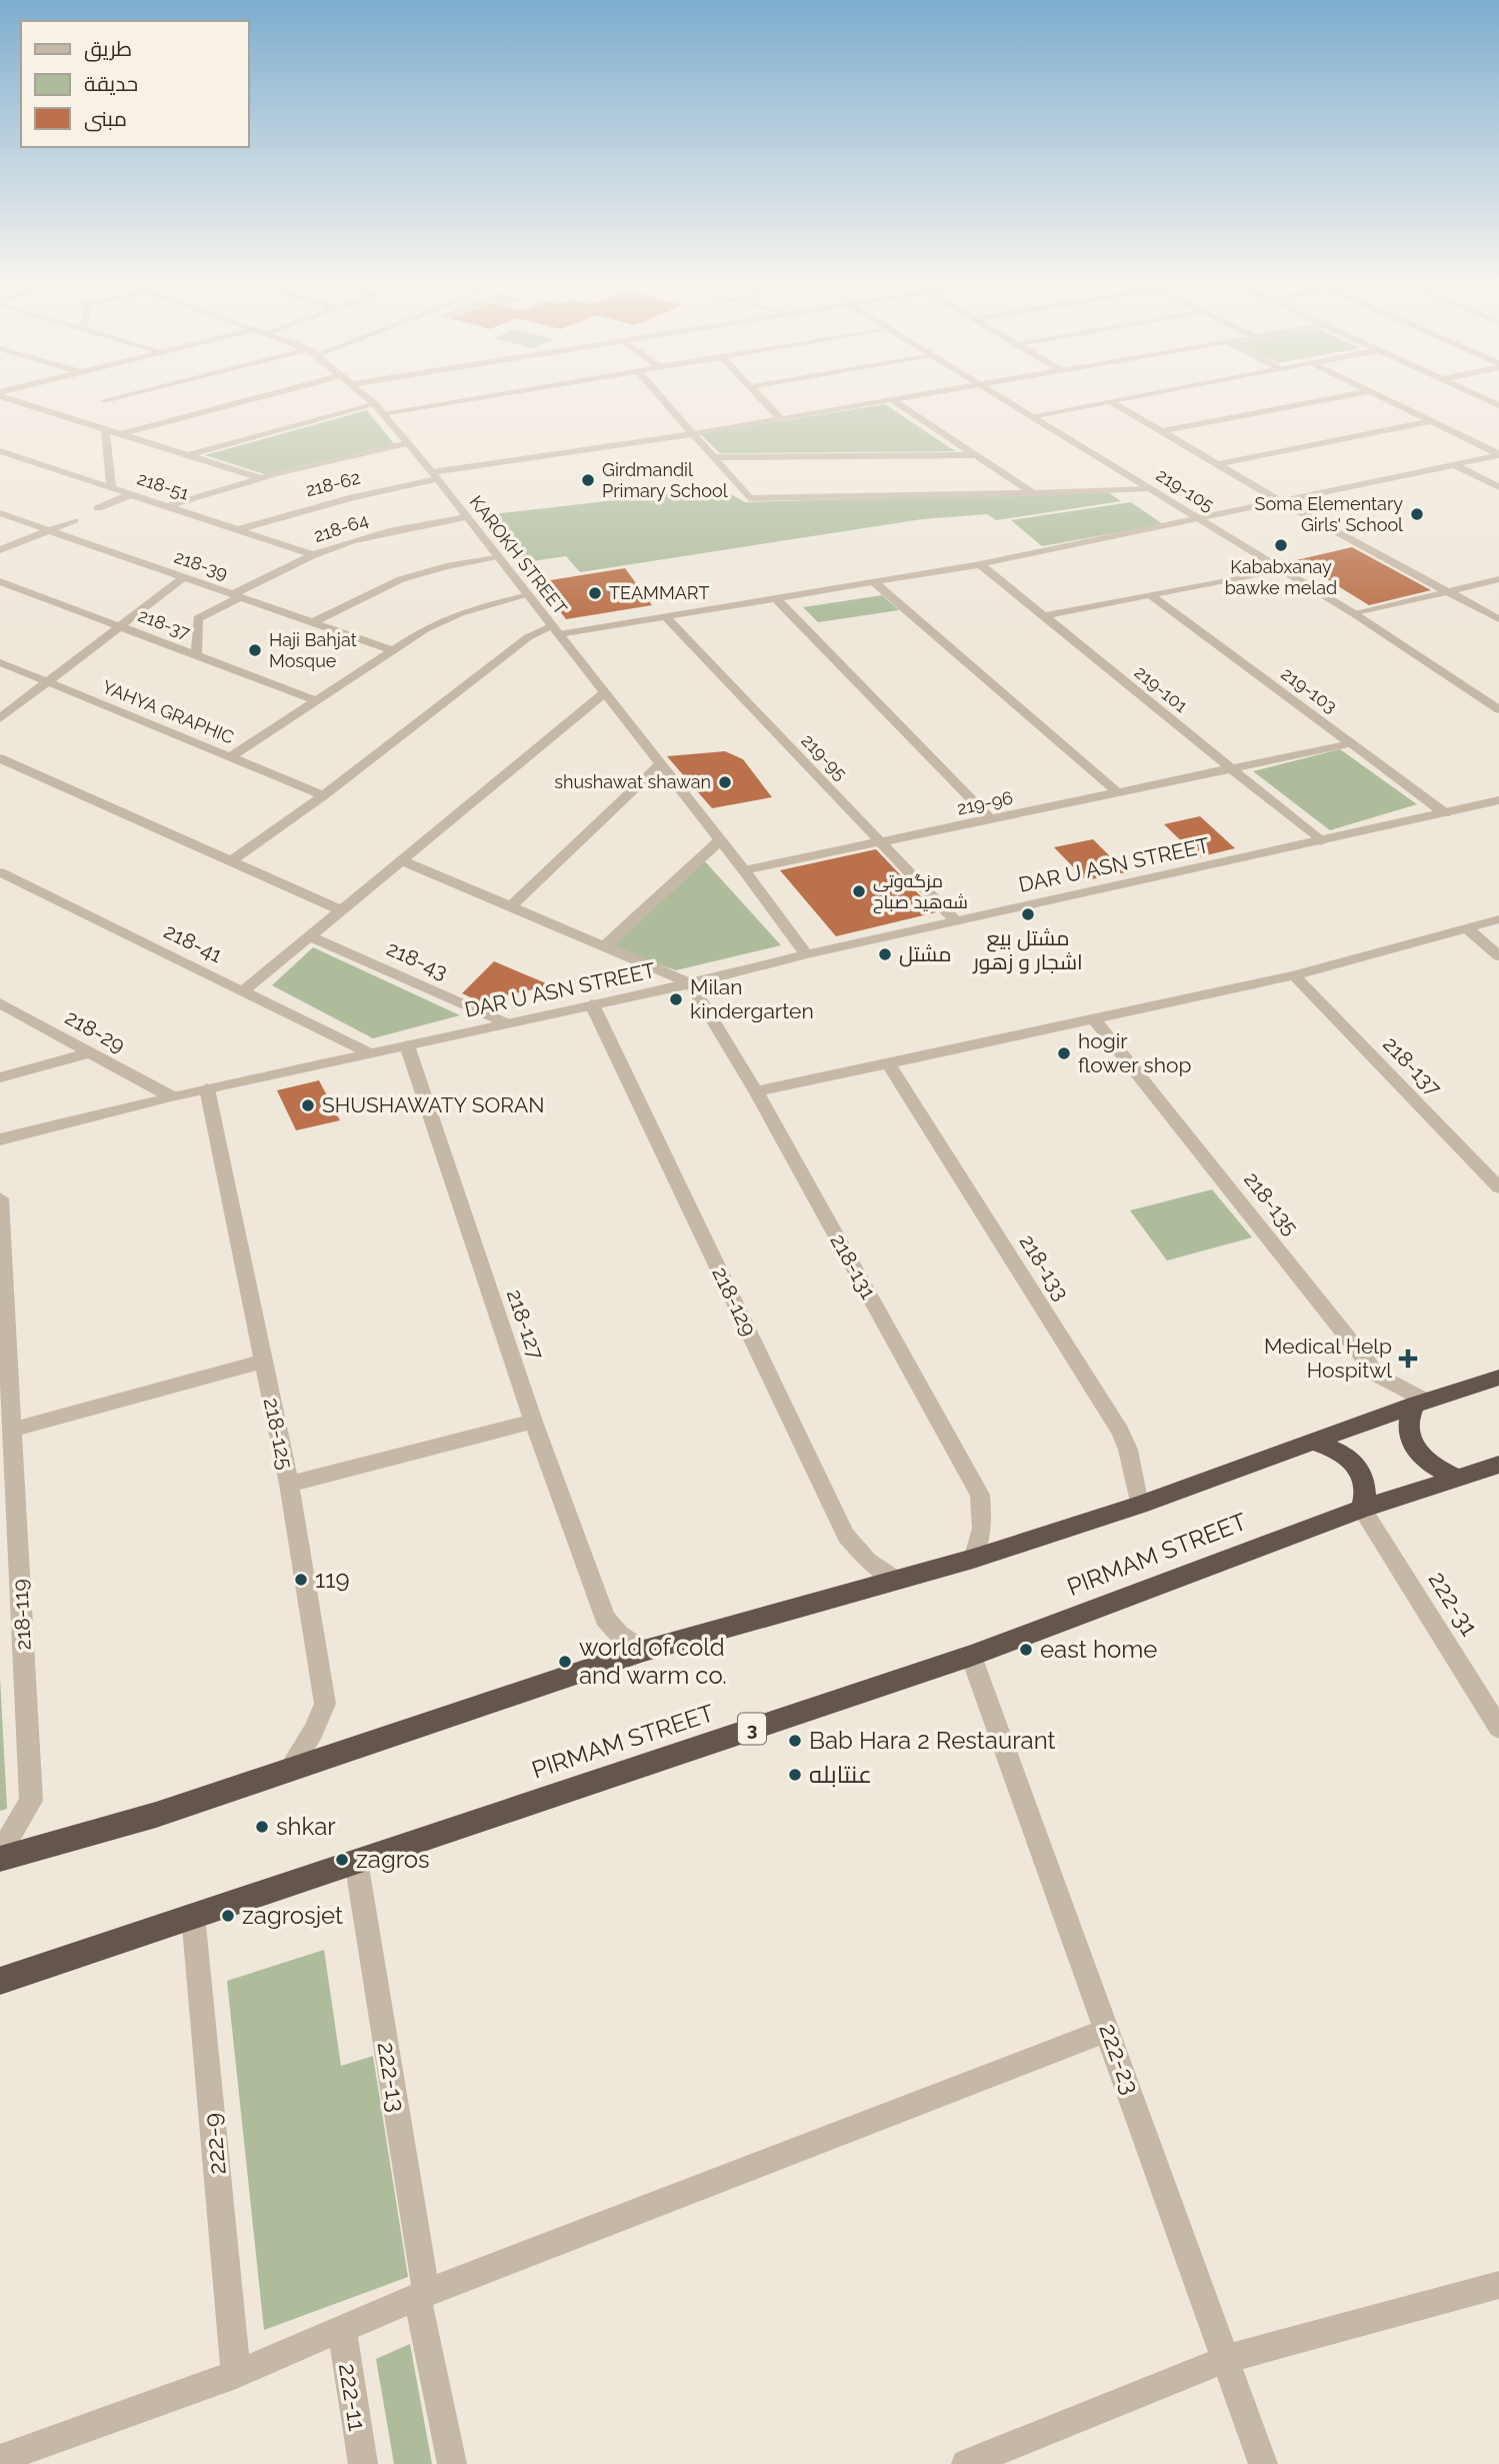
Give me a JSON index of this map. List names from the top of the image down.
{
  "streets": {
    "highway": ["PIRMAM STREET", "3"],
    "street": [
      "218-62",
      "218-51",
      "219-105",
      "218-64",
      "KAROKH STREET",
      "218-39",
      "218-37",
      "219-101",
      "219-103",
      "YAHYA GRAPHIC",
      "219-95",
      "219-96",
      "DAR U ASN STREET",
      "218-41",
      "218-43",
      "218-29",
      "218-137",
      "218-135",
      "218-131",
      "218-133",
      "218-129",
      "218-127",
      "218-125",
      "222-31",
      "218-119",
      "222-23",
      "222-13",
      "222-9",
      "222-11"
    ]
  },
  "crossings": [
    ["218-62", "218-51"],
    ["218-62", "KAROKH STREET"],
    ["218-51", "218-64"],
    ["218-64", "KAROKH STREET"],
    ["218-64", "218-39"],
    ["218-64", "218-37"],
    ["KAROKH STREET", "219-96"],
    ["KAROKH STREET", "DAR U ASN STREET"],
    ["219-101", "219-96"],
    ["219-101", "DAR U ASN STREET"],
    ["219-103", "219-96"],
    ["219-103", "DAR U ASN STREET"],
    ["219-95", "219-96"],
    ["219-95", "DAR U ASN STREET"],
    ["DAR U ASN STREET", "218-41"],
    ["DAR U ASN STREET", "218-43"],
    ["DAR U ASN STREET", "218-29"],
    ["DAR U ASN STREET", "218-131"],
    ["DAR U ASN STREET", "218-129"],
    ["DAR U ASN STREET", "218-127"],
    ["DAR U ASN STREET", "218-125"],
    ["PIRMAM STREET", "222-31"],
    ["PIRMAM STREET", "222-23"],
    ["PIRMAM STREET", "222-13"],
    ["PIRMAM STREET", "222-9"]
  ],
  "places": {
    "other": [
      "Girdmandil Primary School",
      "Soma Elementary Girls' School",
      "Kababxanay bawke melad",
      "TEAMMART",
      "Haji Bahjat Mosque",
      "shushawat shawan",
      "مزگه‌وتی شه‌هید صباح",
      "مشتل بيع اشجار و زهور",
      "مشتل",
      "Milan kindergarten",
      "hogir flower shop",
      "SHUSHAWATY SORAN",
      "119",
      "east home",
      "world of cold and warm co.",
      "Bab Hara 2 Restaurant",
      "عنتابله",
      "shkar",
      "zagros",
      "zagrosjet"
    ],
    "health": ["Medical Help Hospitwl"]
  },
  "legend": ["طريق", "حديقة", "مبنى"]
}
